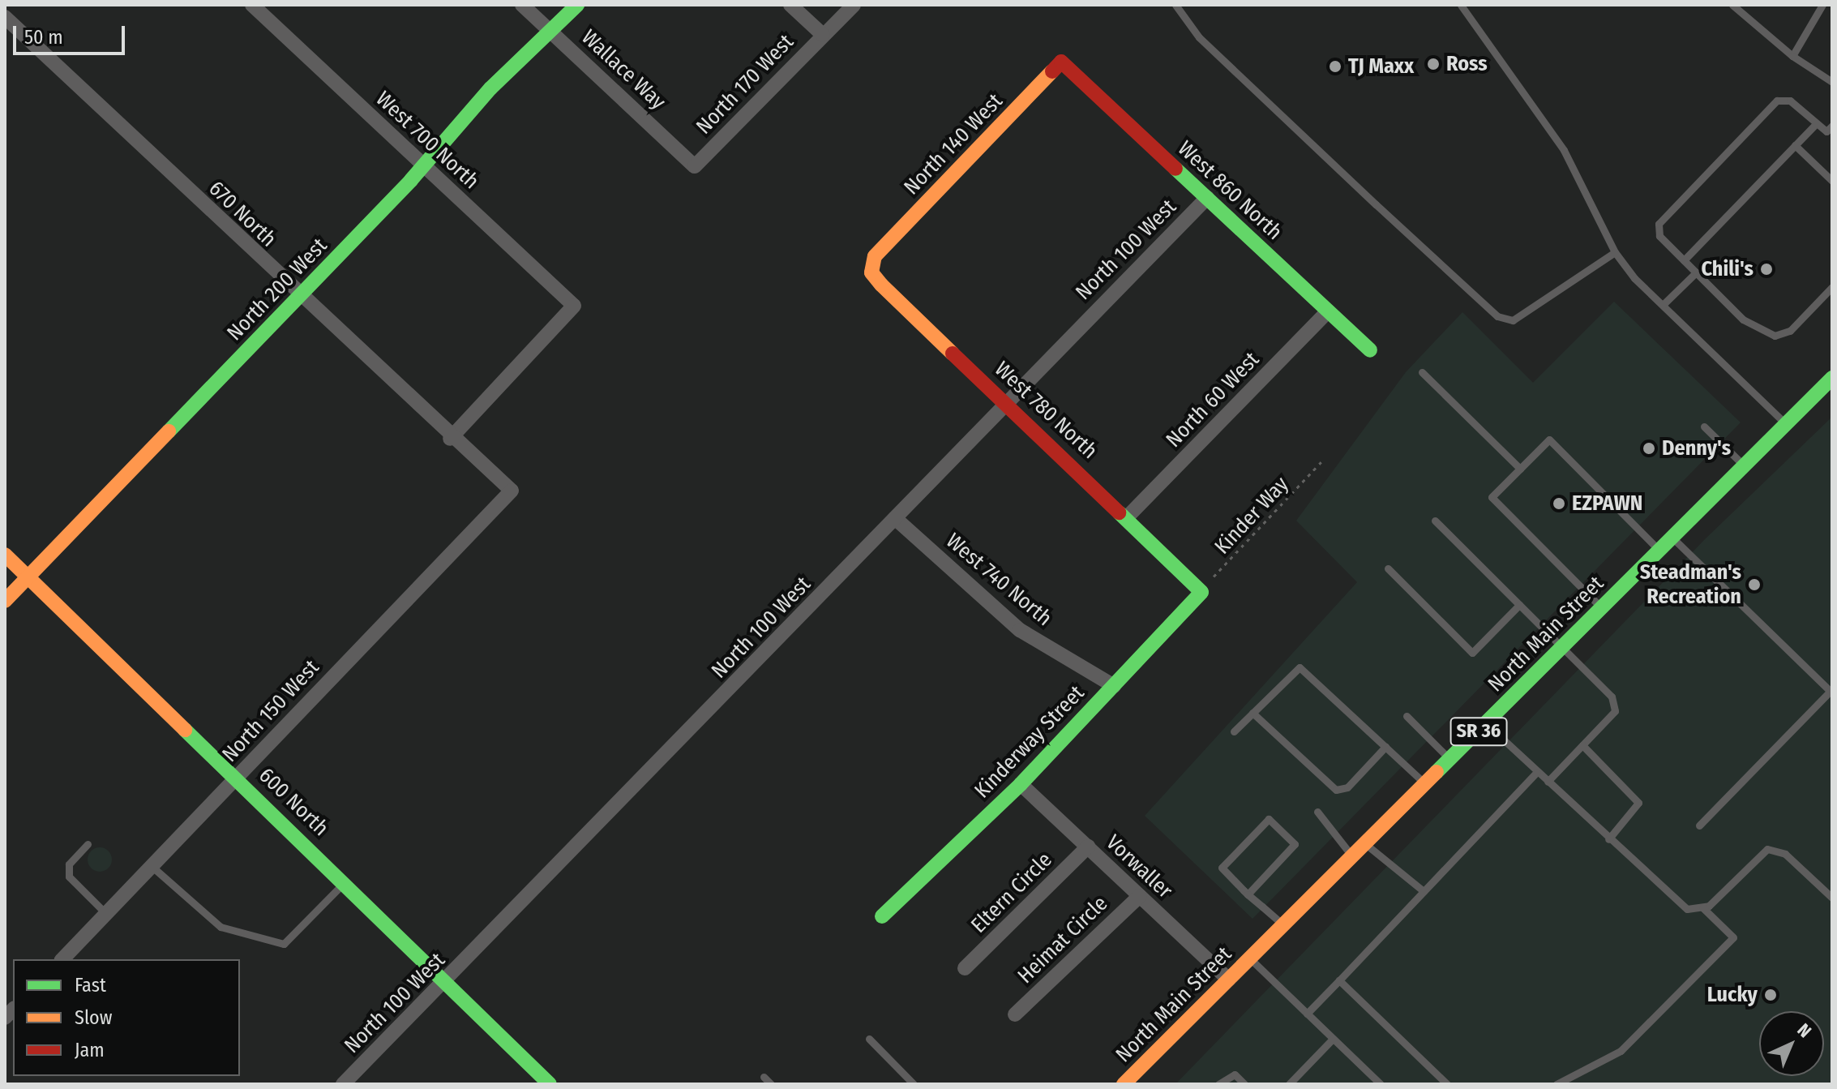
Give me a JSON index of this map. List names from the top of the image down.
{
  "streets": {
    "main road": [
      "North 140 West",
      "West 860 North",
      "North 200 West",
      "West 780 North",
      "North Main Street",
      "SR 36",
      "Kinderway Street",
      "600 North"
    ],
    "street": [
      "Wallace Way",
      "North 170 West",
      "West 700 North",
      "670 North",
      "North 100 West",
      "North 60 West",
      "West 740 North",
      "North 150 West",
      "Vorwaller",
      "Eltern Circle",
      "Heimat Circle"
    ],
    "path": ["Kinder Way"]
  },
  "crossings": [
    ["Wallace Way", "North 170 West"],
    ["Wallace Way", "North 200 West"],
    ["West 700 North", "670 North"],
    ["West 700 North", "North 200 West"],
    ["North 140 West", "West 860 North"],
    ["North 140 West", "West 780 North"],
    ["West 860 North", "North 100 West"],
    ["West 860 North", "North 60 West"],
    ["670 North", "North 200 West"],
    ["670 North", "North 150 West"],
    ["North 100 West", "West 780 North"],
    ["North 100 West", "West 740 North"],
    ["North 100 West", "600 North"],
    ["North 200 West", "600 North"],
    ["North 60 West", "West 780 North"],
    ["West 780 North", "Kinder Way"],
    ["West 780 North", "Kinderway Street"],
    ["Kinder Way", "Kinderway Street"],
    ["West 740 North", "Kinderway Street"],
    ["North Main Street", "Vorwaller"],
    ["North 150 West", "600 North"],
    ["Kinderway Street", "Vorwaller"],
    ["Vorwaller", "Eltern Circle"],
    ["Vorwaller", "Heimat Circle"]
  ],
  "places": [
    "Ross",
    "TJ Maxx",
    "Chili's",
    "Denny's",
    "EZPAWN",
    "Steadman's Recreation",
    "Lucky"
  ],
  "legend": ["Fast", "Slow", "Jam"],
  "scale_bar": "50 m",
  "north": "top right"
}
